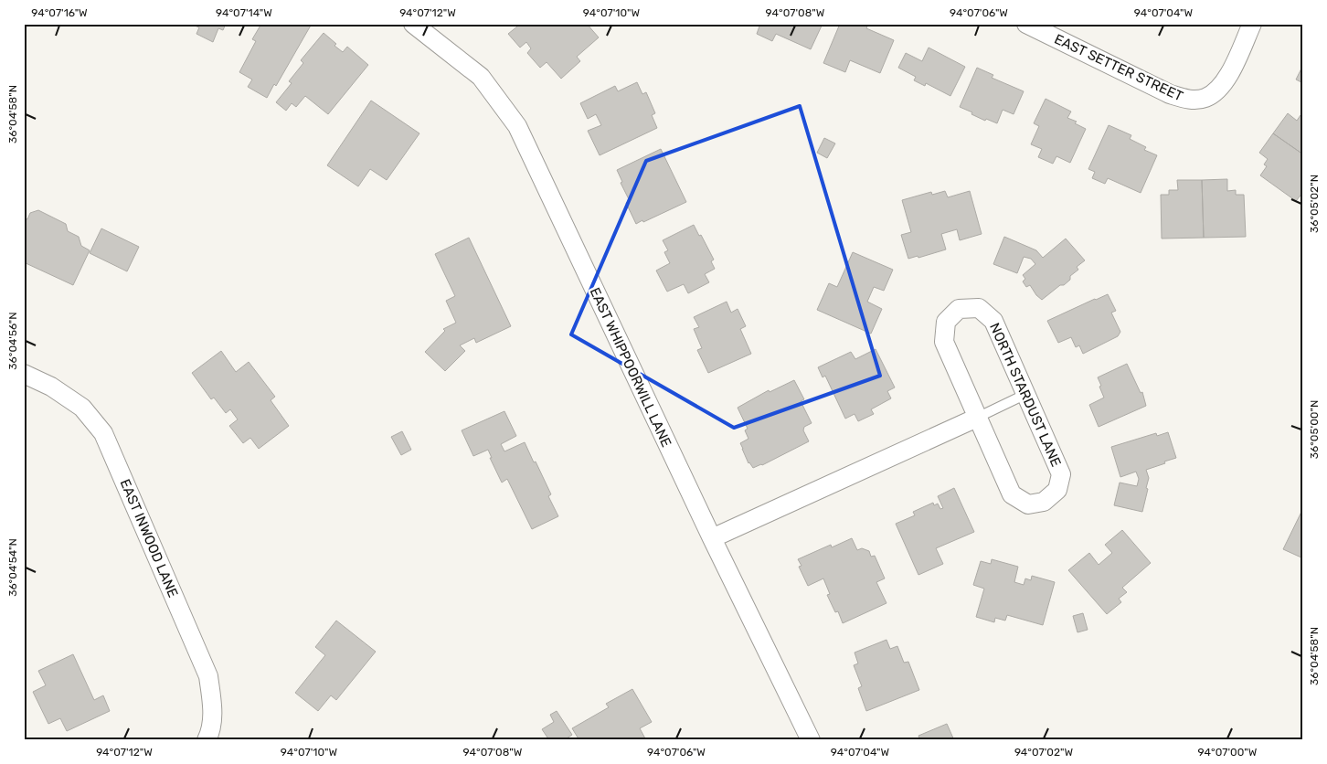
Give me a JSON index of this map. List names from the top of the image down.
{
  "streets": {
    "street": [
      "EAST SETTER STREET",
      "EAST WHIPPOORWILL LANE",
      "NORTH STARDUST LANE",
      "EAST INWOOD LANE"
    ]
  },
  "coordinates": [
    "94°07'16\"W",
    "94°07'14\"W",
    "94°07'12\"W",
    "94°07'10\"W",
    "94°07'08\"W",
    "94°07'06\"W",
    "94°07'04\"W",
    "36°04'58\"N",
    "36°05'02\"N",
    "36°04'56\"N",
    "36°05'00\"N",
    "36°04'54\"N",
    "94°07'02\"W",
    "94°07'00\"W"
  ]
}
